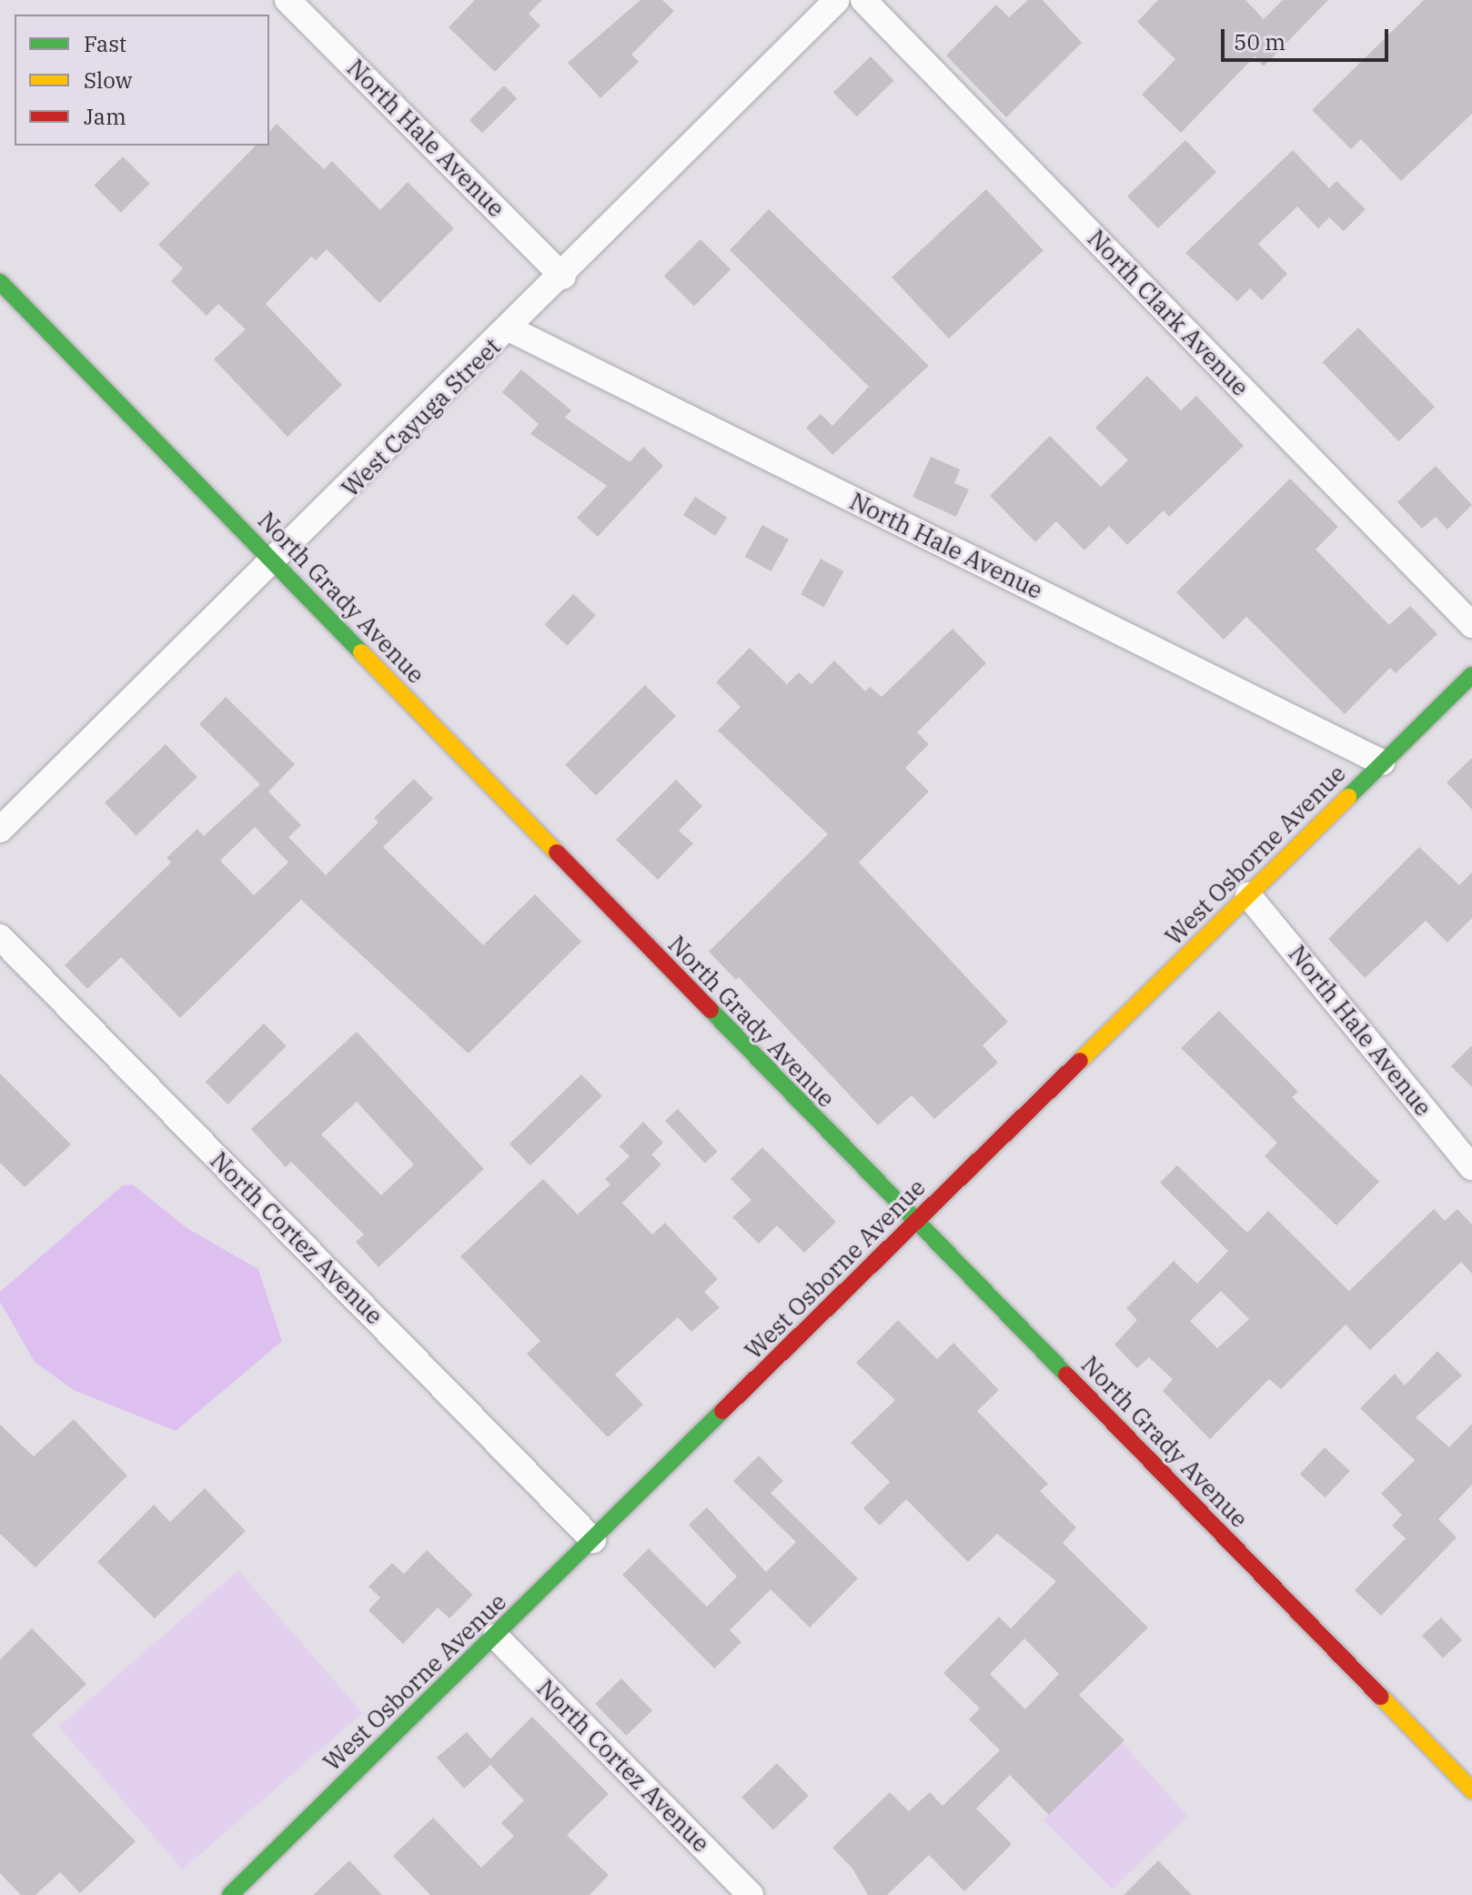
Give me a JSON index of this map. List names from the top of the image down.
{
  "streets": {
    "street": [
      "North Hale Avenue",
      "North Clark Avenue",
      "West Cayuga Street",
      "North Grady Avenue",
      "West Osborne Avenue",
      "North Cortez Avenue"
    ]
  },
  "crossings": [
    ["North Hale Avenue", "West Cayuga Street"],
    ["North Hale Avenue", "West Osborne Avenue"],
    ["West Cayuga Street", "North Grady Avenue"],
    ["North Grady Avenue", "West Osborne Avenue"],
    ["West Osborne Avenue", "North Cortez Avenue"]
  ],
  "legend": ["Fast", "Slow", "Jam"],
  "scale_bar": "50 m"
}
